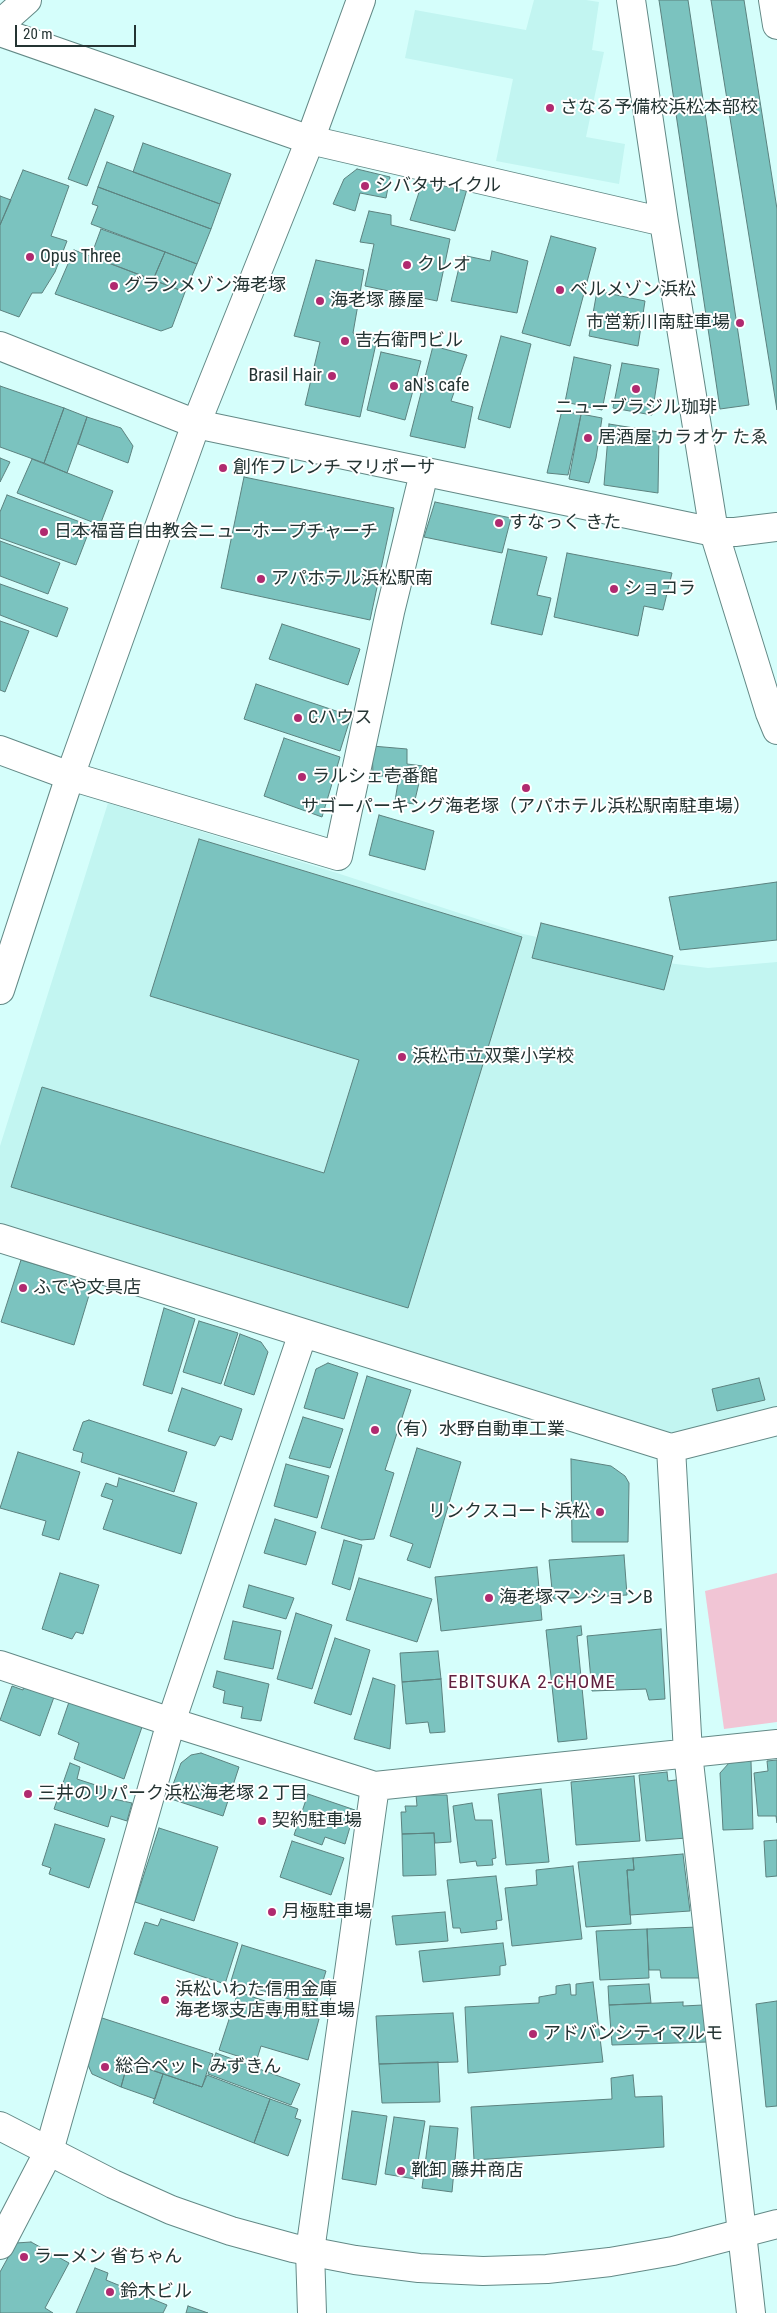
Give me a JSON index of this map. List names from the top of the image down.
{
  "districts": ["EBITSUKA 2-CHOME"],
  "places": [
    "さなる予備校浜松本部校",
    "シバタサイクル",
    "Opus Three",
    "クレオ",
    "グランメゾン海老塚",
    "ベルメゾン浜松",
    "海老塚 藤屋",
    "市営新川南駐車場",
    "吉右衛門ビル",
    "Brasil Hair",
    "aN's cafe",
    "ニューブラジル珈琲",
    "居酒屋 カラオケ たゑ",
    "創作フレンチ マリポーサ",
    "すなっく きた",
    "日本福音自由教会ニューホープチャーチ",
    "アパホテル浜松駅南",
    "ショコラ",
    "Cハウス",
    "ラルシェ壱番館",
    "サゴーパーキング海老塚（アパホテル浜松駅南駐車場）",
    "浜松市立双葉小学校",
    "ふでや文具店",
    "（有）水野自動車工業",
    "リンクスコート浜松",
    "海老塚マンションB",
    "三井のリパーク浜松海老塚２丁目",
    "契約駐車場",
    "月極駐車場",
    "浜松いわた信用金庫 海老塚支店専用駐車場",
    "アドバンシティマルモ",
    "総合ペット みずきん",
    "靴卸 藤井商店",
    "ラーメン 省ちゃん",
    "鈴木ビル"
  ],
  "scale_bar": "20 m"
}
